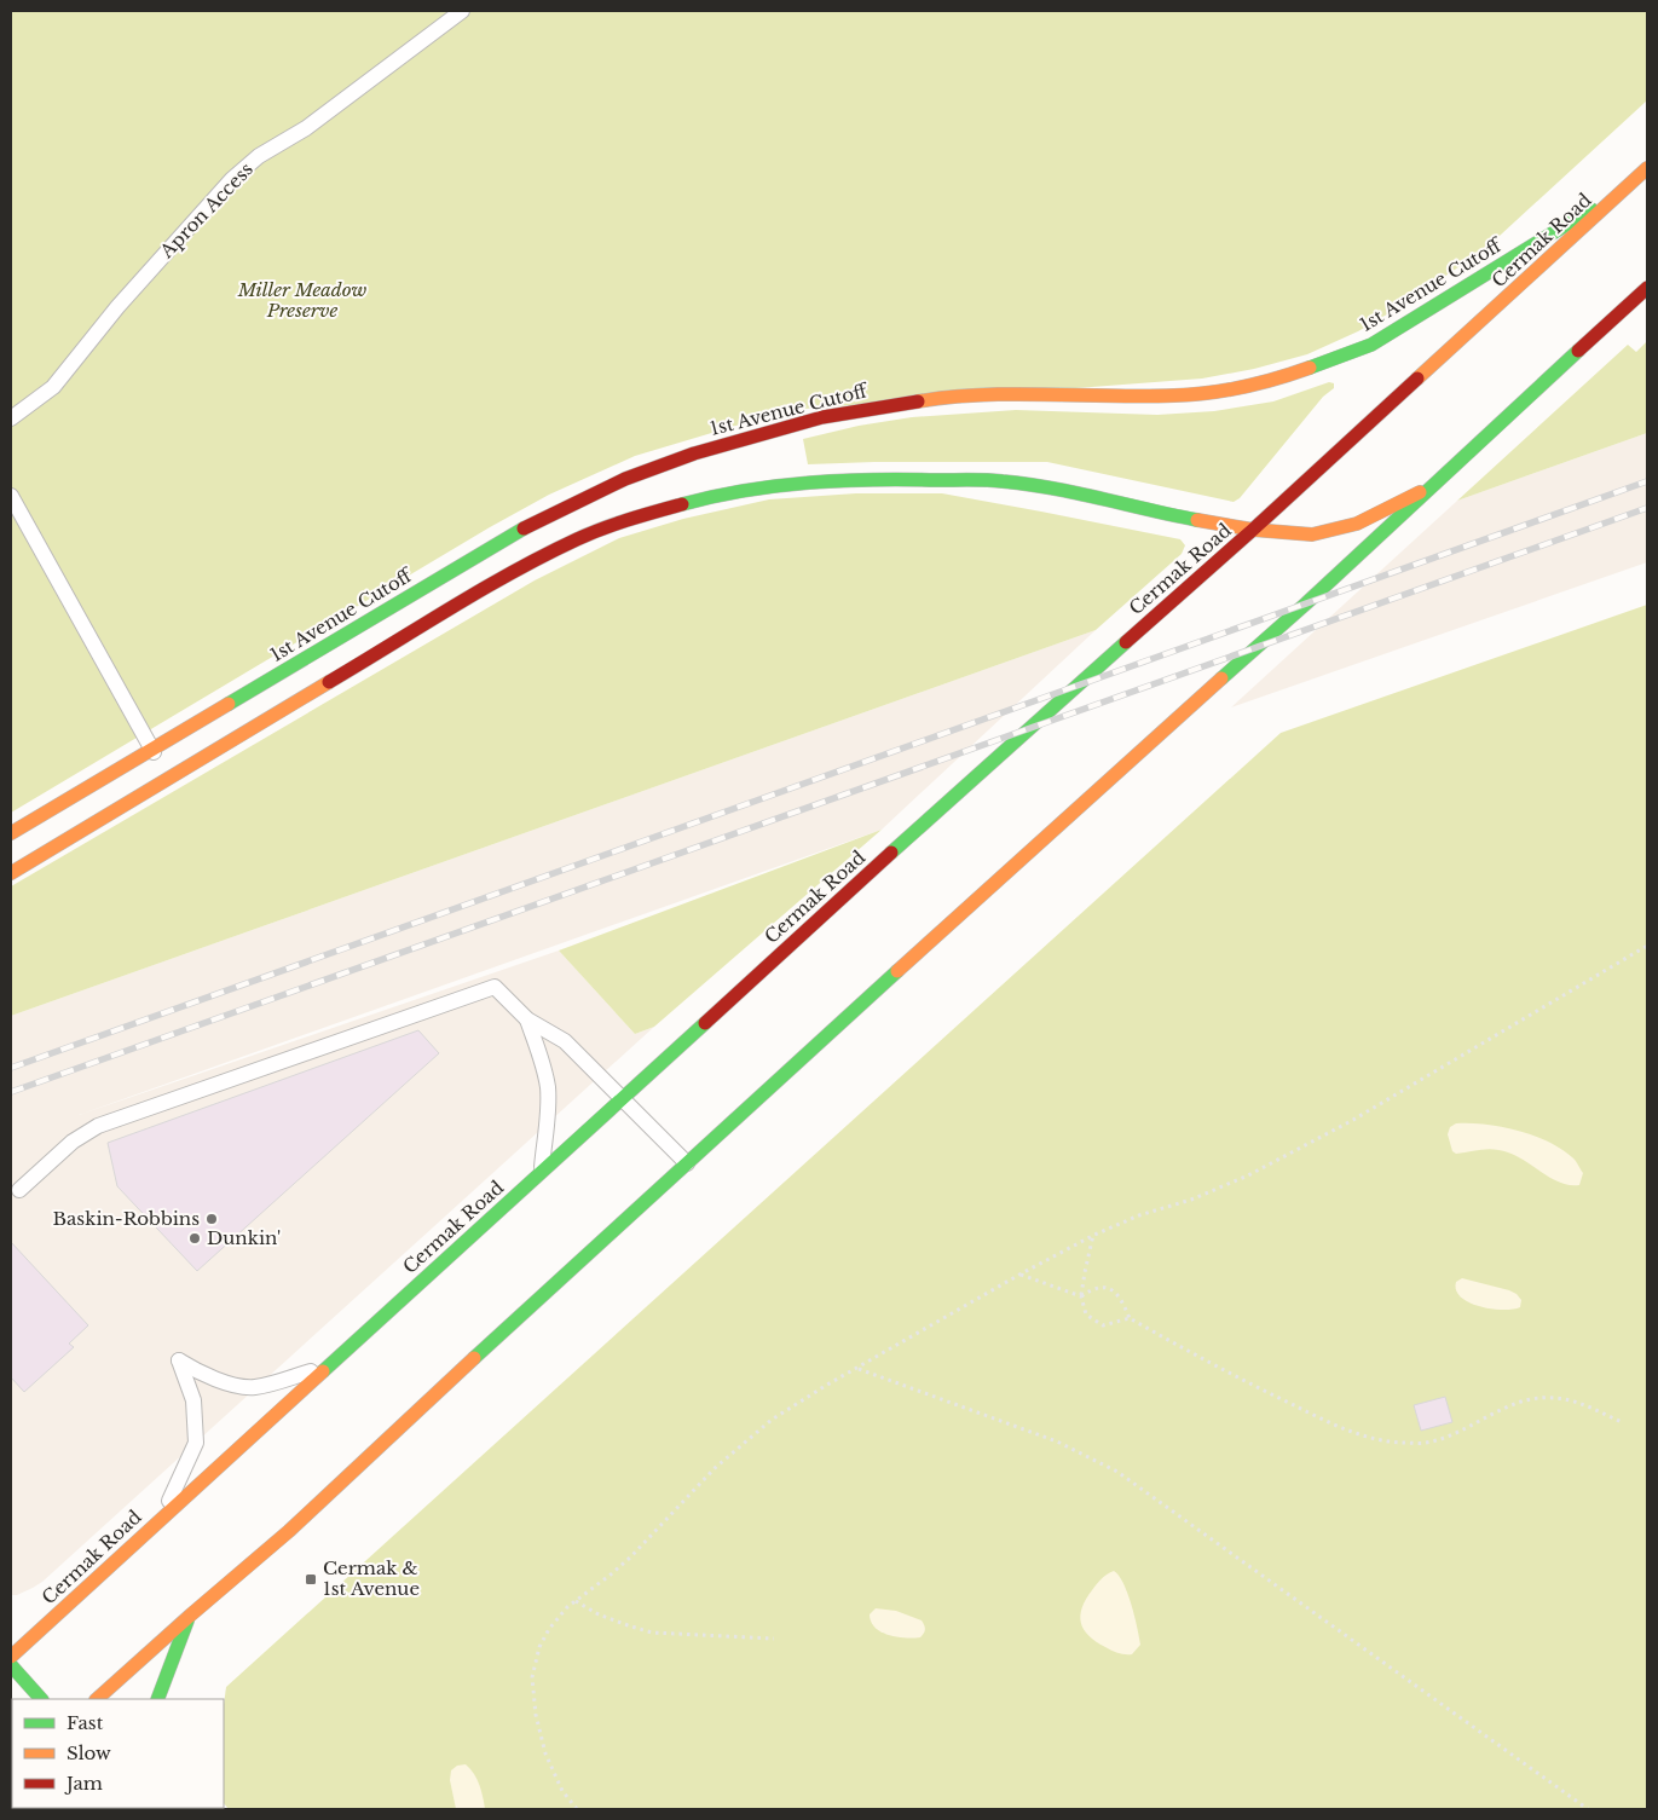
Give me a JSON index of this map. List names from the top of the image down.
{
  "streets": {
    "main road": ["Cermak Road", "1st Avenue Cutoff"],
    "lane": ["Apron Access"]
  },
  "crossings": [
    ["Cermak Road", "1st Avenue Cutoff"]
  ],
  "parks": ["Miller Meadow Preserve"],
  "places": {
    "other": ["Baskin-Robbins", "Dunkin'"],
    "transit": ["Cermak & 1st Avenue"]
  },
  "legend": ["Fast", "Slow", "Jam"]
}
